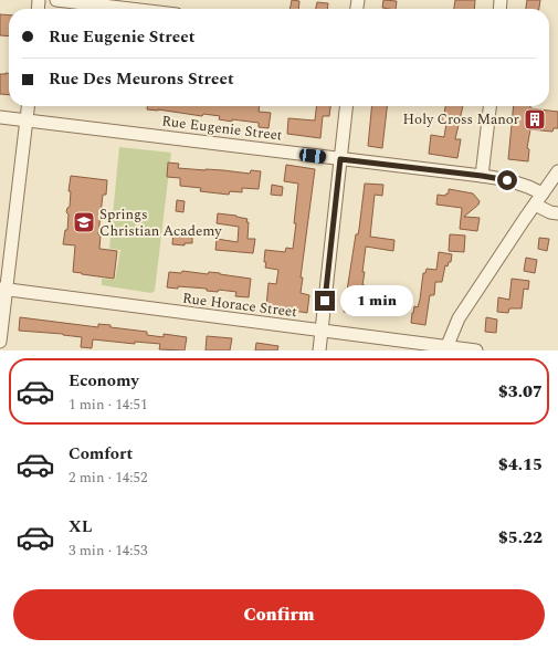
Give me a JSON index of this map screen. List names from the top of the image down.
{
  "streets": {
    "street": ["Rue Eugenie Street", "Rue Horace Street"]
  },
  "places": {
    "building": ["Holy Cross Manor"],
    "school or university": ["Springs Christian Academy"]
  },
  "page": {
    "banner": ["Rue Eugenie Street", "Rue Des Meurons Street"],
    "bubble": "1 min",
    "list": [
      {
        "name": "Economy",
        "note": "1 min · 14:51",
        "value": "$3.07"
      },
      {
        "name": "Comfort",
        "note": "2 min · 14:52",
        "value": "$4.15"
      },
      {
        "name": "XL",
        "note": "3 min · 14:53",
        "value": "$5.22"
      }
    ],
    "buttons": "Confirm"
  }
}
